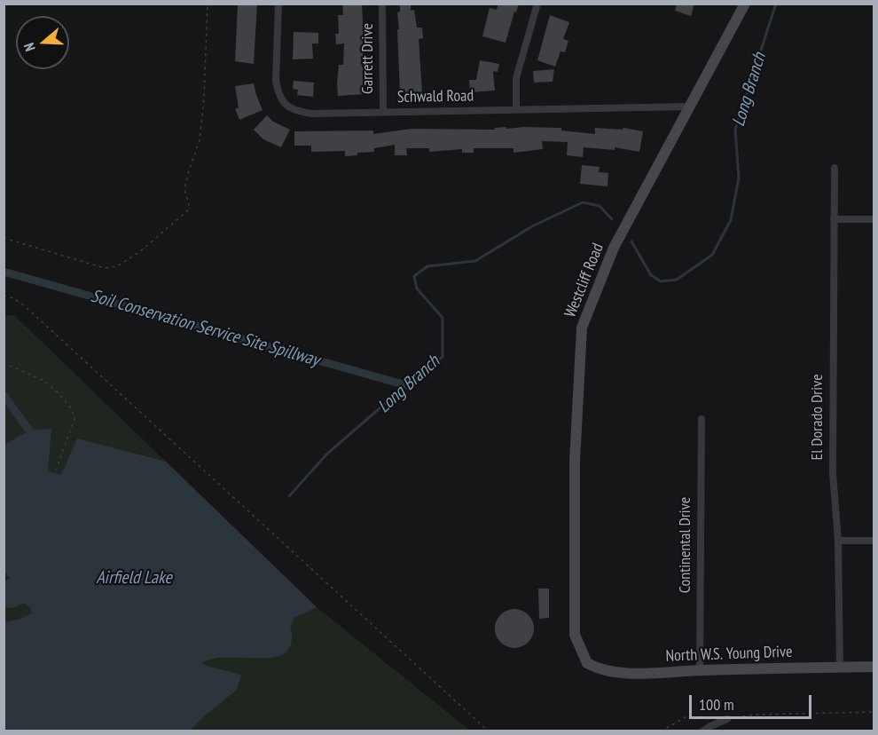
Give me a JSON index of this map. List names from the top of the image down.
{
  "streets": {
    "street": [
      "Garrett Drive",
      "Schwald Road",
      "Westcliff Road",
      "El Dorado Drive",
      "Continental Drive",
      "North W.S. Young Drive"
    ]
  },
  "crossings": [
    ["Garrett Drive", "Schwald Road"],
    ["Schwald Road", "Westcliff Road"],
    ["Westcliff Road", "North W.S. Young Drive"],
    ["El Dorado Drive", "North W.S. Young Drive"],
    ["Continental Drive", "North W.S. Young Drive"]
  ],
  "water": ["Long Branch", "Soil Conservation Service Site Spillway", "Airfield Lake"],
  "scale_bar": "100 m",
  "north": "left"
}
